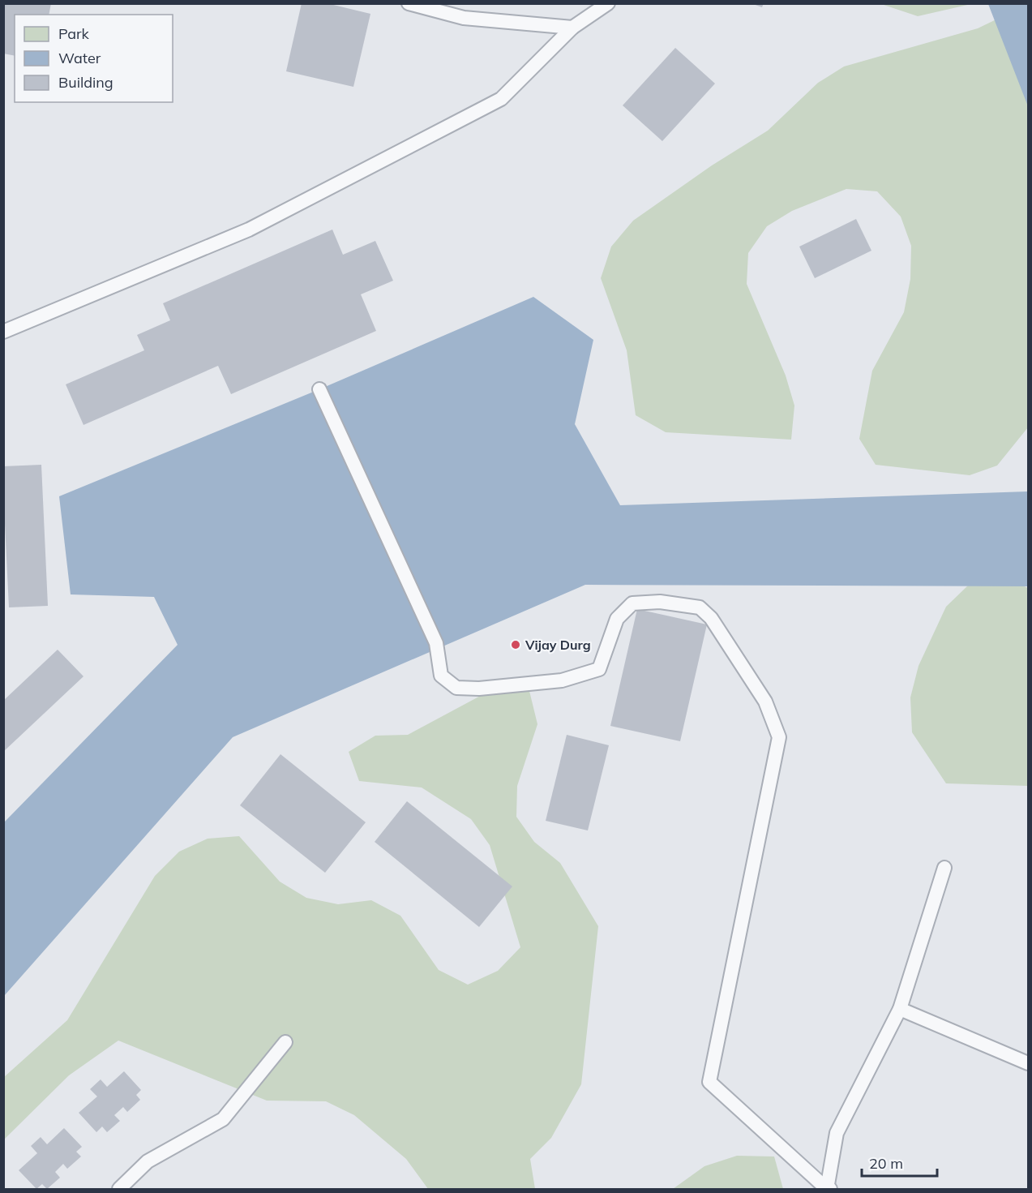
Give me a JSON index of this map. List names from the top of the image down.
{
  "places": ["Vijay Durg"],
  "legend": ["Park", "Water", "Building"],
  "scale_bar": "20 m"
}
